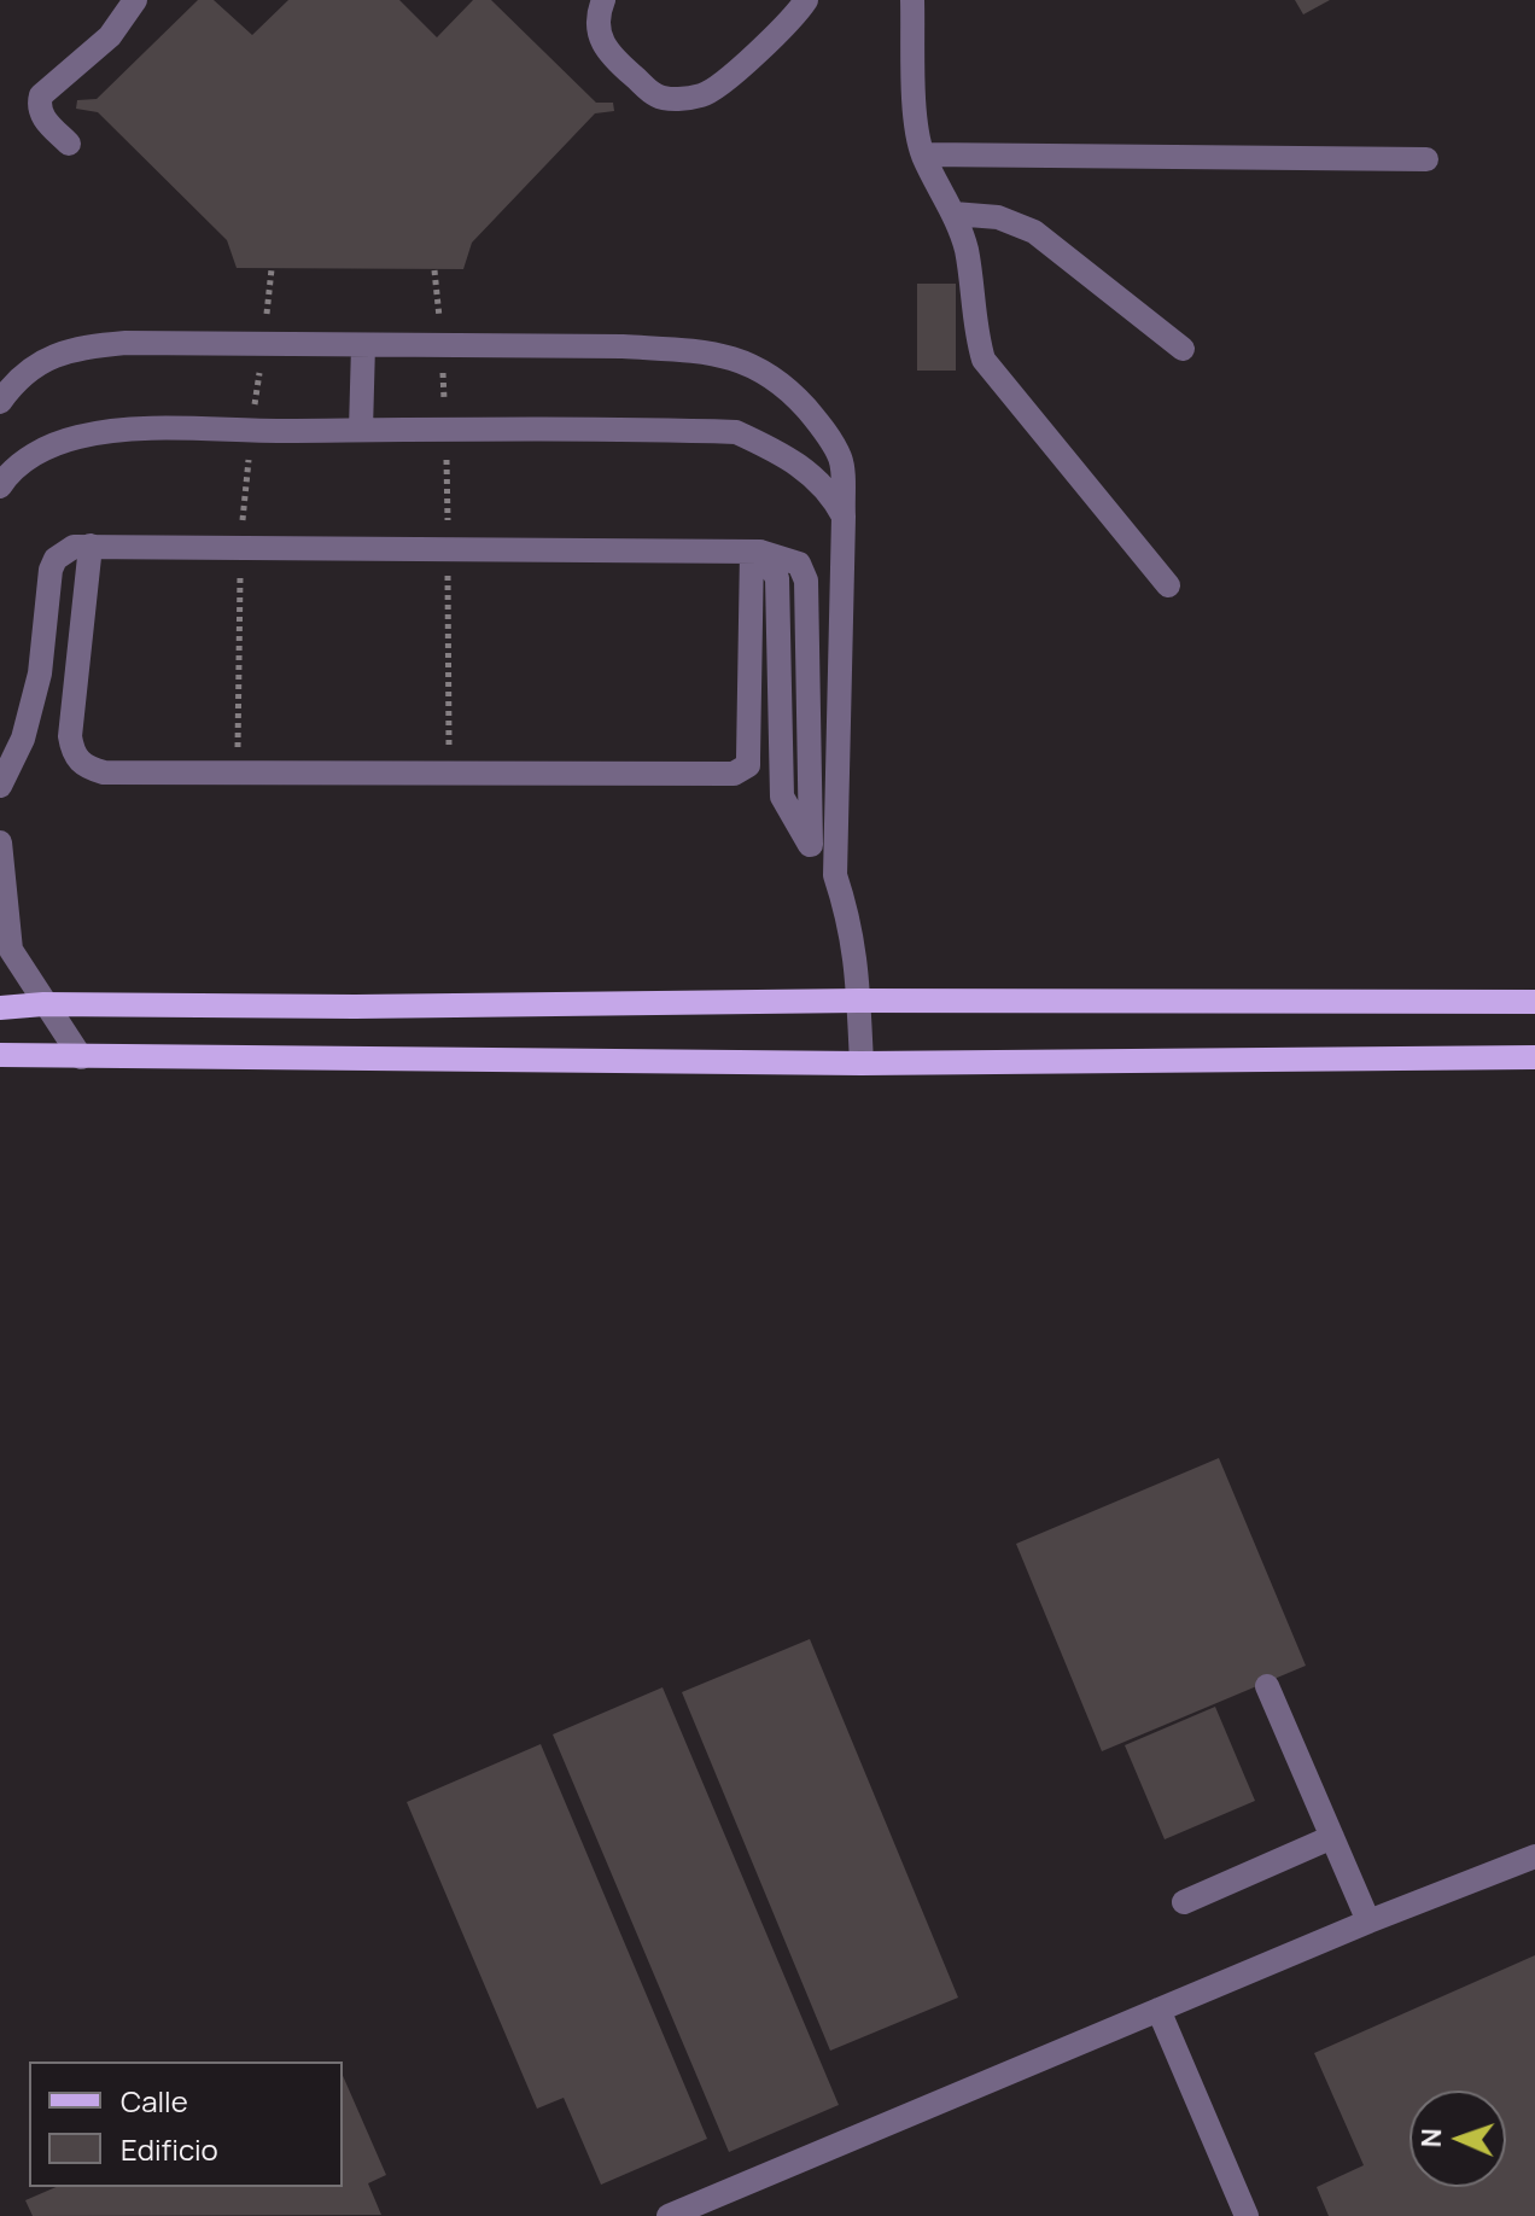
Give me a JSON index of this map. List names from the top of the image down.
{
  "legend": ["Calle", "Edificio"],
  "north": "left"
}
